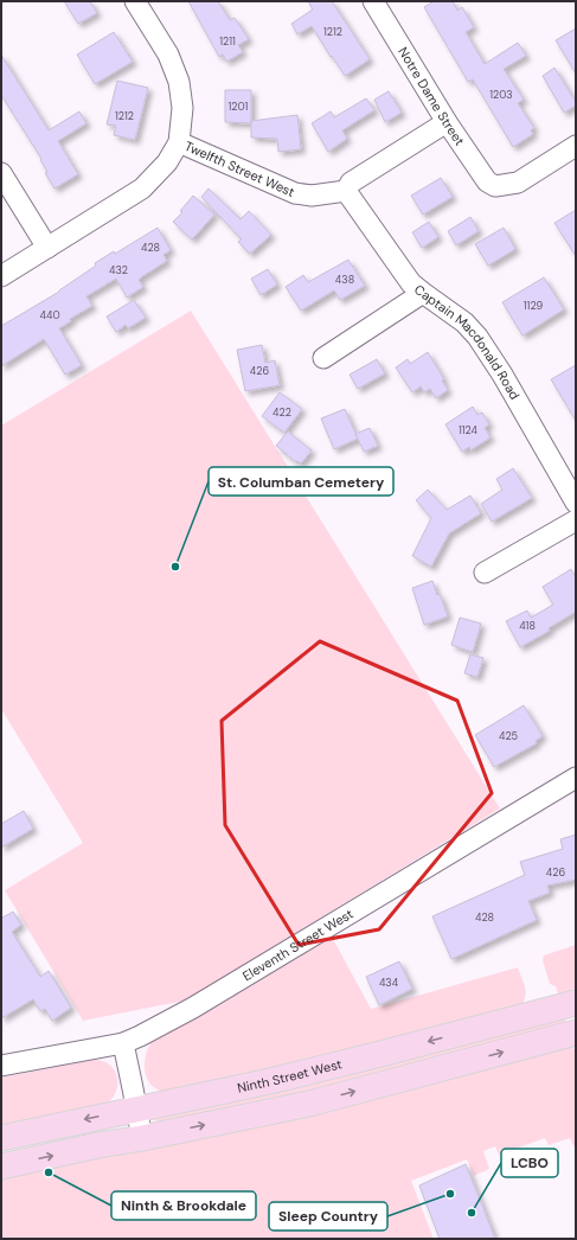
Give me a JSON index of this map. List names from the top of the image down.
{
  "streets": {
    "main road": ["Ninth Street West"],
    "street": [
      "Notre Dame Street",
      "Twelfth Street West",
      "Captain Macdonald Road",
      "Eleventh Street West"
    ]
  },
  "crossings": [
    ["Twelfth Street West", "Captain Macdonald Road"]
  ],
  "places": [
    "St. Columban Cemetery",
    "Ninth & Brookdale",
    "Sleep Country",
    "LCBO"
  ],
  "house_numbers": [
    "1212",
    "1211",
    "1203",
    "1201",
    "1212",
    "428",
    "432",
    "438",
    "1129",
    "440",
    "426",
    "422",
    "1124",
    "418",
    "425",
    "426",
    "428",
    "434"
  ]
}
